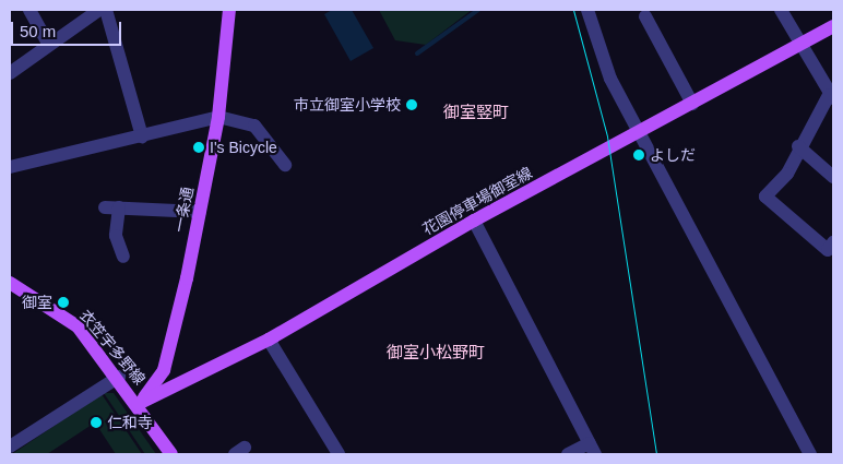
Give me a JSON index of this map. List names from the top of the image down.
{
  "streets": {
    "main road": ["花園停車場御室線", "一条通", "衣笠宇多野線"]
  },
  "crossings": [
    ["花園停車場御室線", "一条通"],
    ["花園停車場御室線", "衣笠宇多野線"],
    ["一条通", "衣笠宇多野線"]
  ],
  "districts": ["御室竪町", "御室小松野町"],
  "places": [
    "市立御室小学校",
    "I's Bicycle",
    "よしだ",
    "御室",
    "仁和寺"
  ],
  "scale_bar": "50 m"
}
